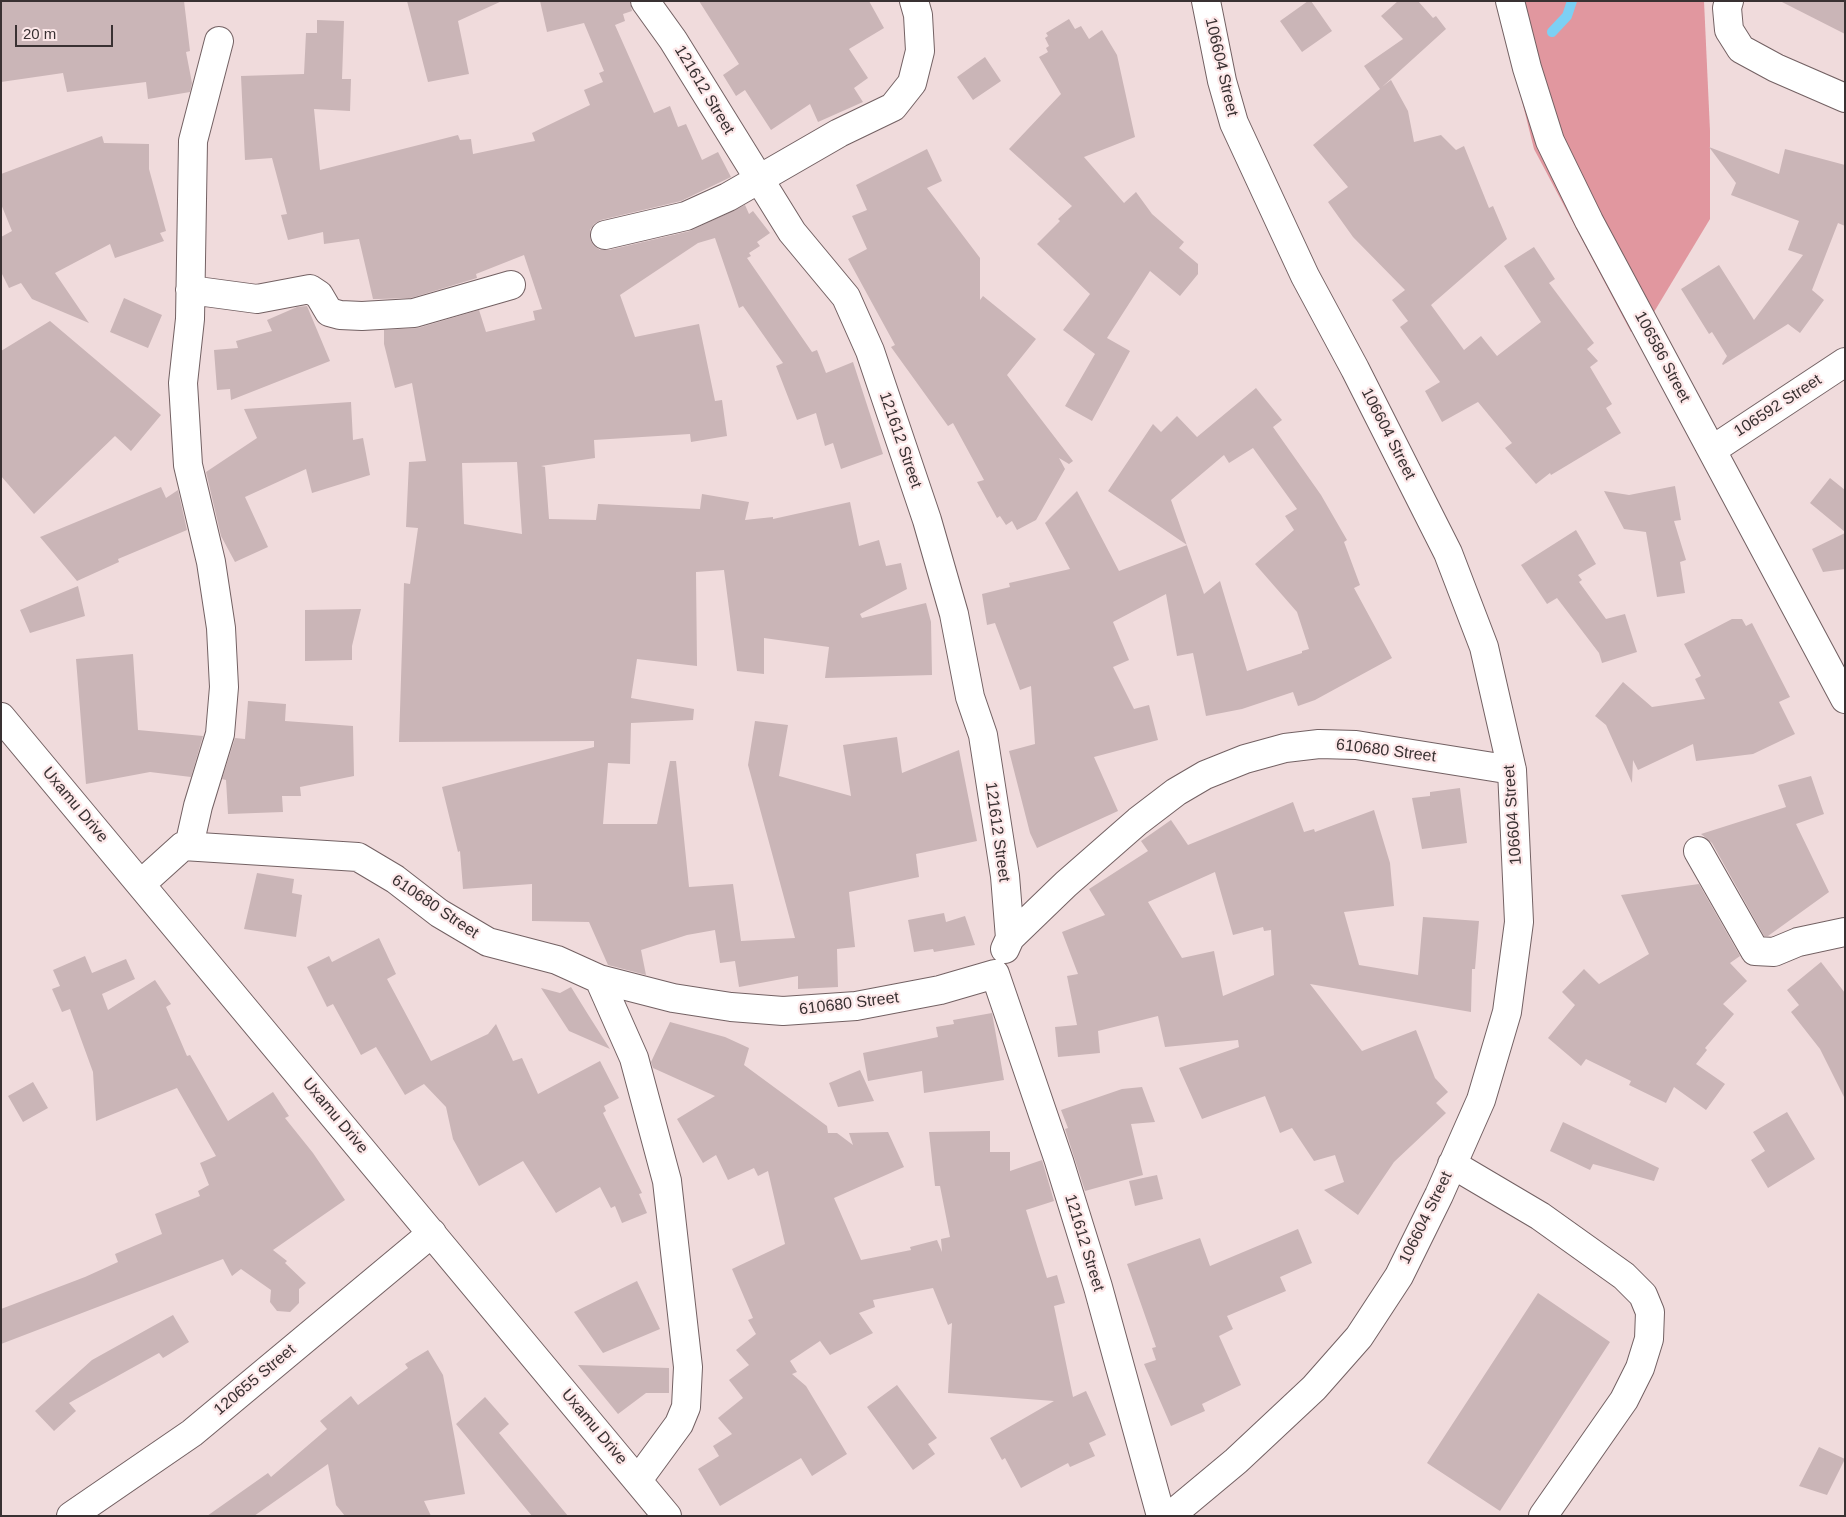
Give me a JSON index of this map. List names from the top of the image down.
{
  "streets": {
    "street": [
      "106604 Street",
      "121612 Street",
      "106586 Street",
      "106592 Street",
      "610680 Street",
      "Uxamu Drive",
      "120655 Street"
    ]
  },
  "crossings": [
    ["106604 Street", "610680 Street"],
    ["121612 Street", "610680 Street"],
    ["106586 Street", "106592 Street"],
    ["Uxamu Drive", "120655 Street"]
  ],
  "scale_bar": "20 m"
}
